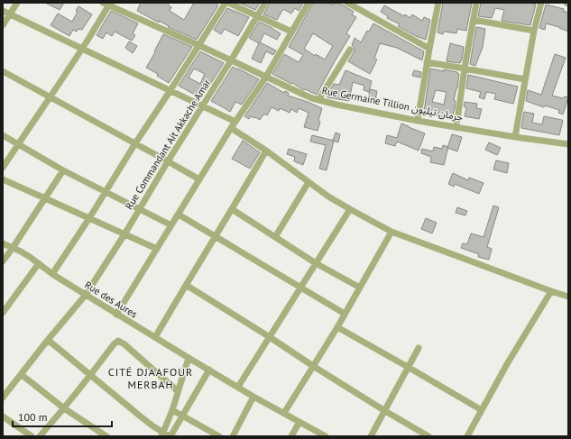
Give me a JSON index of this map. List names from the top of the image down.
{
  "streets": {
    "street": ["Rue Germaine Tillion جرمان تيليون", "Rue Commandant Ait Akkache Amar", "Rue des Aures"]
  },
  "crossings": [
    ["Rue Germaine Tillion جرمان تيليون", "Rue Commandant Ait Akkache Amar"],
    ["Rue Commandant Ait Akkache Amar", "Rue des Aures"]
  ],
  "districts": ["CITÉ DJAAFOUR MERBAH"],
  "scale_bar": "100 m"
}
